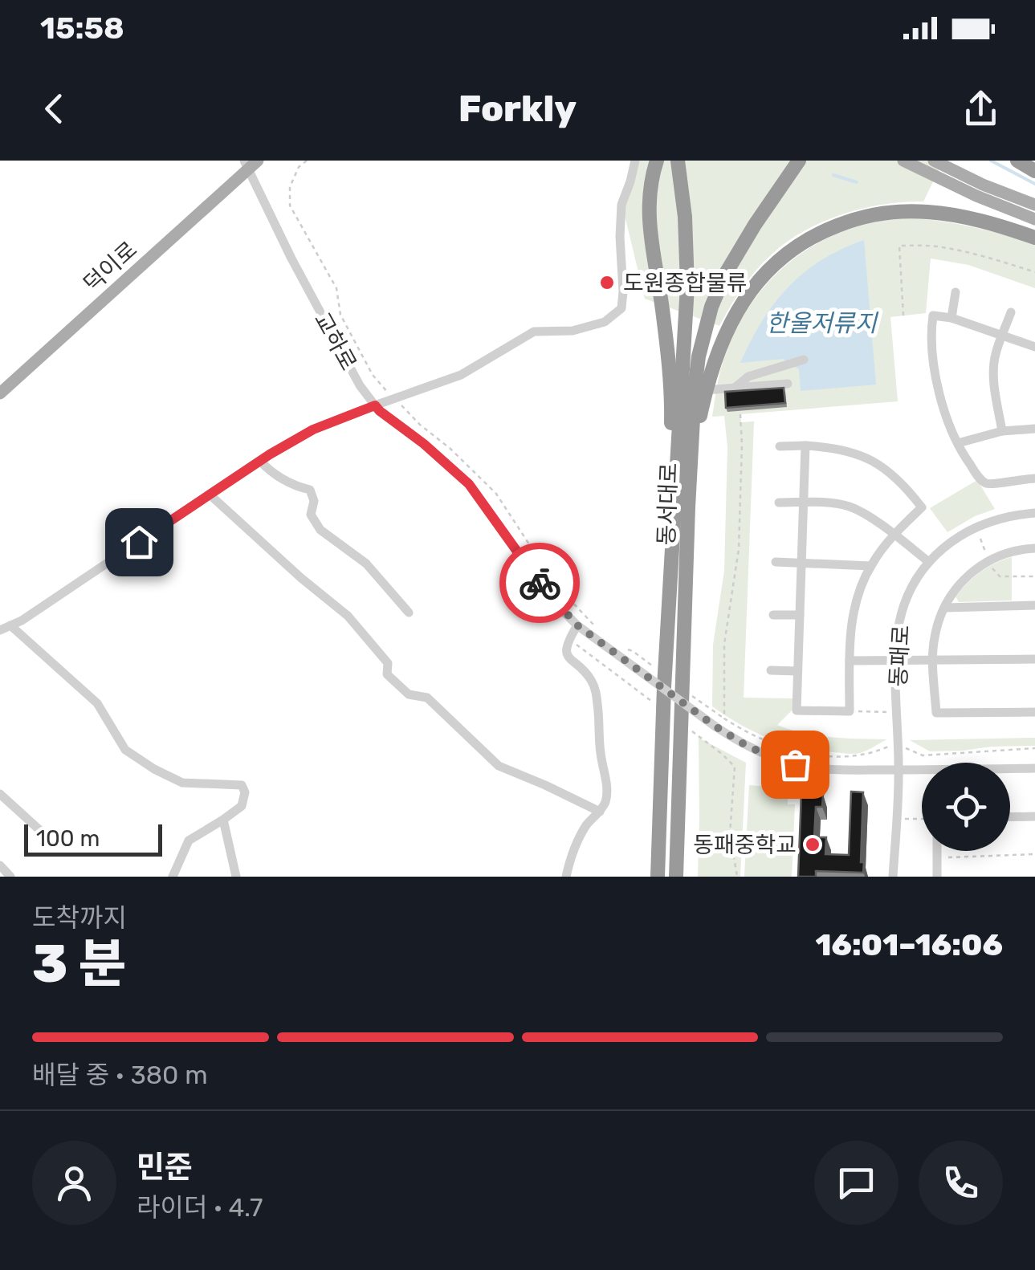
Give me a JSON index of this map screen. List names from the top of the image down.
{
  "streets": {
    "highway": ["동서대로"],
    "main road": ["덕이로"],
    "street": ["교하로", "동패로"]
  },
  "crossings": [
    ["덕이로", "교하로"],
    ["교하로", "동패로"]
  ],
  "water": ["한울저류지"],
  "places": ["도원종합물류", "동패중학교"],
  "scale_bar": "100 m",
  "page": {
    "status": "15:58",
    "header": "Forkly",
    "scale": "100 m",
    "heading": ["3 분", "도착까지", "16:01–16:06"],
    "panel": ["민준", "라이더 · 4.7"],
    "bar": "배달 중 · 380 m"
  }
}
